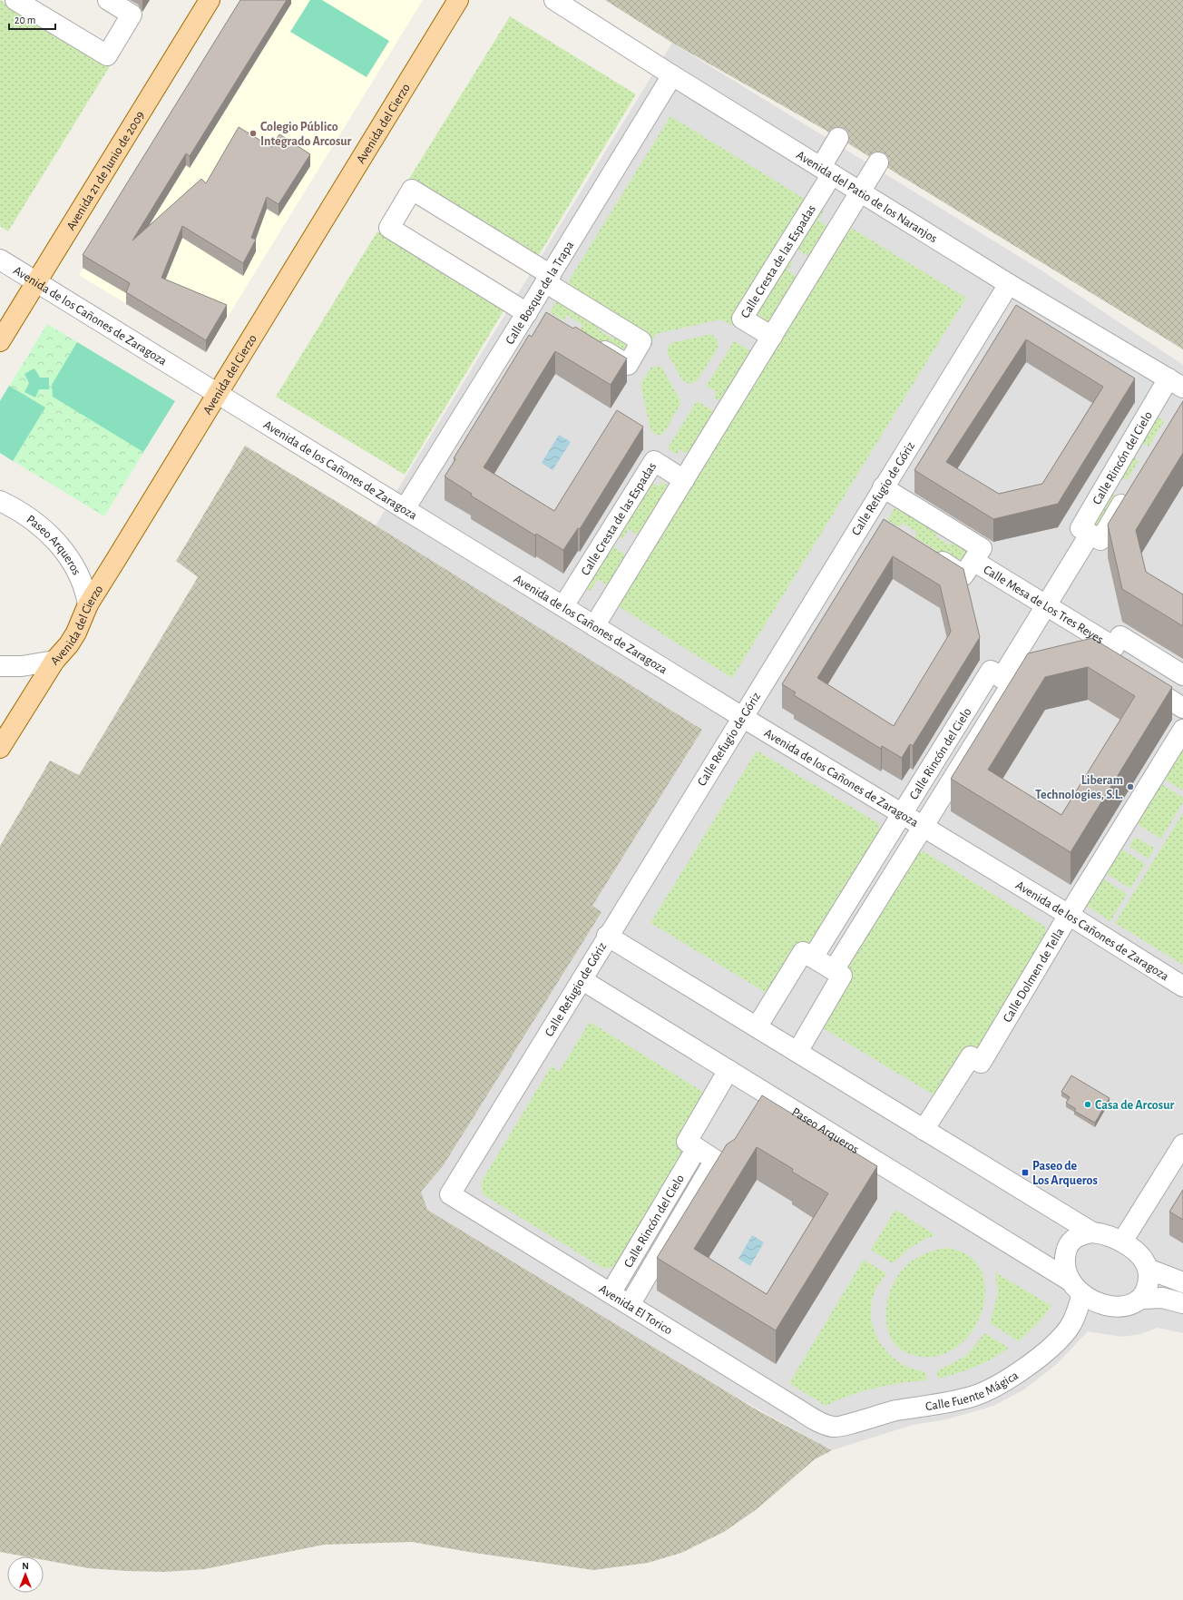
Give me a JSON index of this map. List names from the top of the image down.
{
  "streets": {
    "main road": ["Avenida del Cierzo", "Avenida 21 de Junio de 2009"],
    "street": [
      "Avenida del Patio de los Naranjos",
      "Calle Cresta de las Espadas",
      "Calle Bosque de la Trapa",
      "Avenida de los Cañones de Zaragoza",
      "Calle Rincón del Cielo",
      "Calle Refugio de Góriz",
      "Paseo Arqueros",
      "Calle Mesa de Los Tres Reyes",
      "Calle Dolmen de Tella",
      "Avenida El Torico",
      "Calle Fuente Mágica"
    ]
  },
  "crossings": [
    ["Avenida del Cierzo", "Avenida de los Cañones de Zaragoza"],
    ["Avenida del Cierzo", "Paseo Arqueros"],
    ["Avenida 21 de Junio de 2009", "Avenida de los Cañones de Zaragoza"],
    ["Avenida del Patio de los Naranjos", "Calle Cresta de las Espadas"],
    ["Avenida del Patio de los Naranjos", "Calle Bosque de la Trapa"],
    ["Avenida del Patio de los Naranjos", "Calle Rincón del Cielo"],
    ["Avenida del Patio de los Naranjos", "Calle Refugio de Góriz"],
    ["Calle Cresta de las Espadas", "Avenida de los Cañones de Zaragoza"],
    ["Calle Bosque de la Trapa", "Avenida de los Cañones de Zaragoza"],
    ["Avenida de los Cañones de Zaragoza", "Calle Rincón del Cielo"],
    ["Avenida de los Cañones de Zaragoza", "Calle Refugio de Góriz"],
    ["Avenida de los Cañones de Zaragoza", "Calle Dolmen de Tella"],
    ["Calle Rincón del Cielo", "Paseo Arqueros"],
    ["Calle Rincón del Cielo", "Avenida El Torico"],
    ["Calle Refugio de Góriz", "Paseo Arqueros"],
    ["Calle Refugio de Góriz", "Calle Mesa de Los Tres Reyes"],
    ["Calle Refugio de Góriz", "Avenida El Torico"],
    ["Paseo Arqueros", "Calle Fuente Mágica"],
    ["Avenida El Torico", "Calle Fuente Mágica"]
  ],
  "places": {
    "other": ["Colegio Público Integrado Arcosur", "Liberam Technologies, S.L.", "Casa de Arcosur"],
    "transit": ["Paseo de Los Arqueros"]
  },
  "scale_bar": "20 m",
  "north": "top"
}
